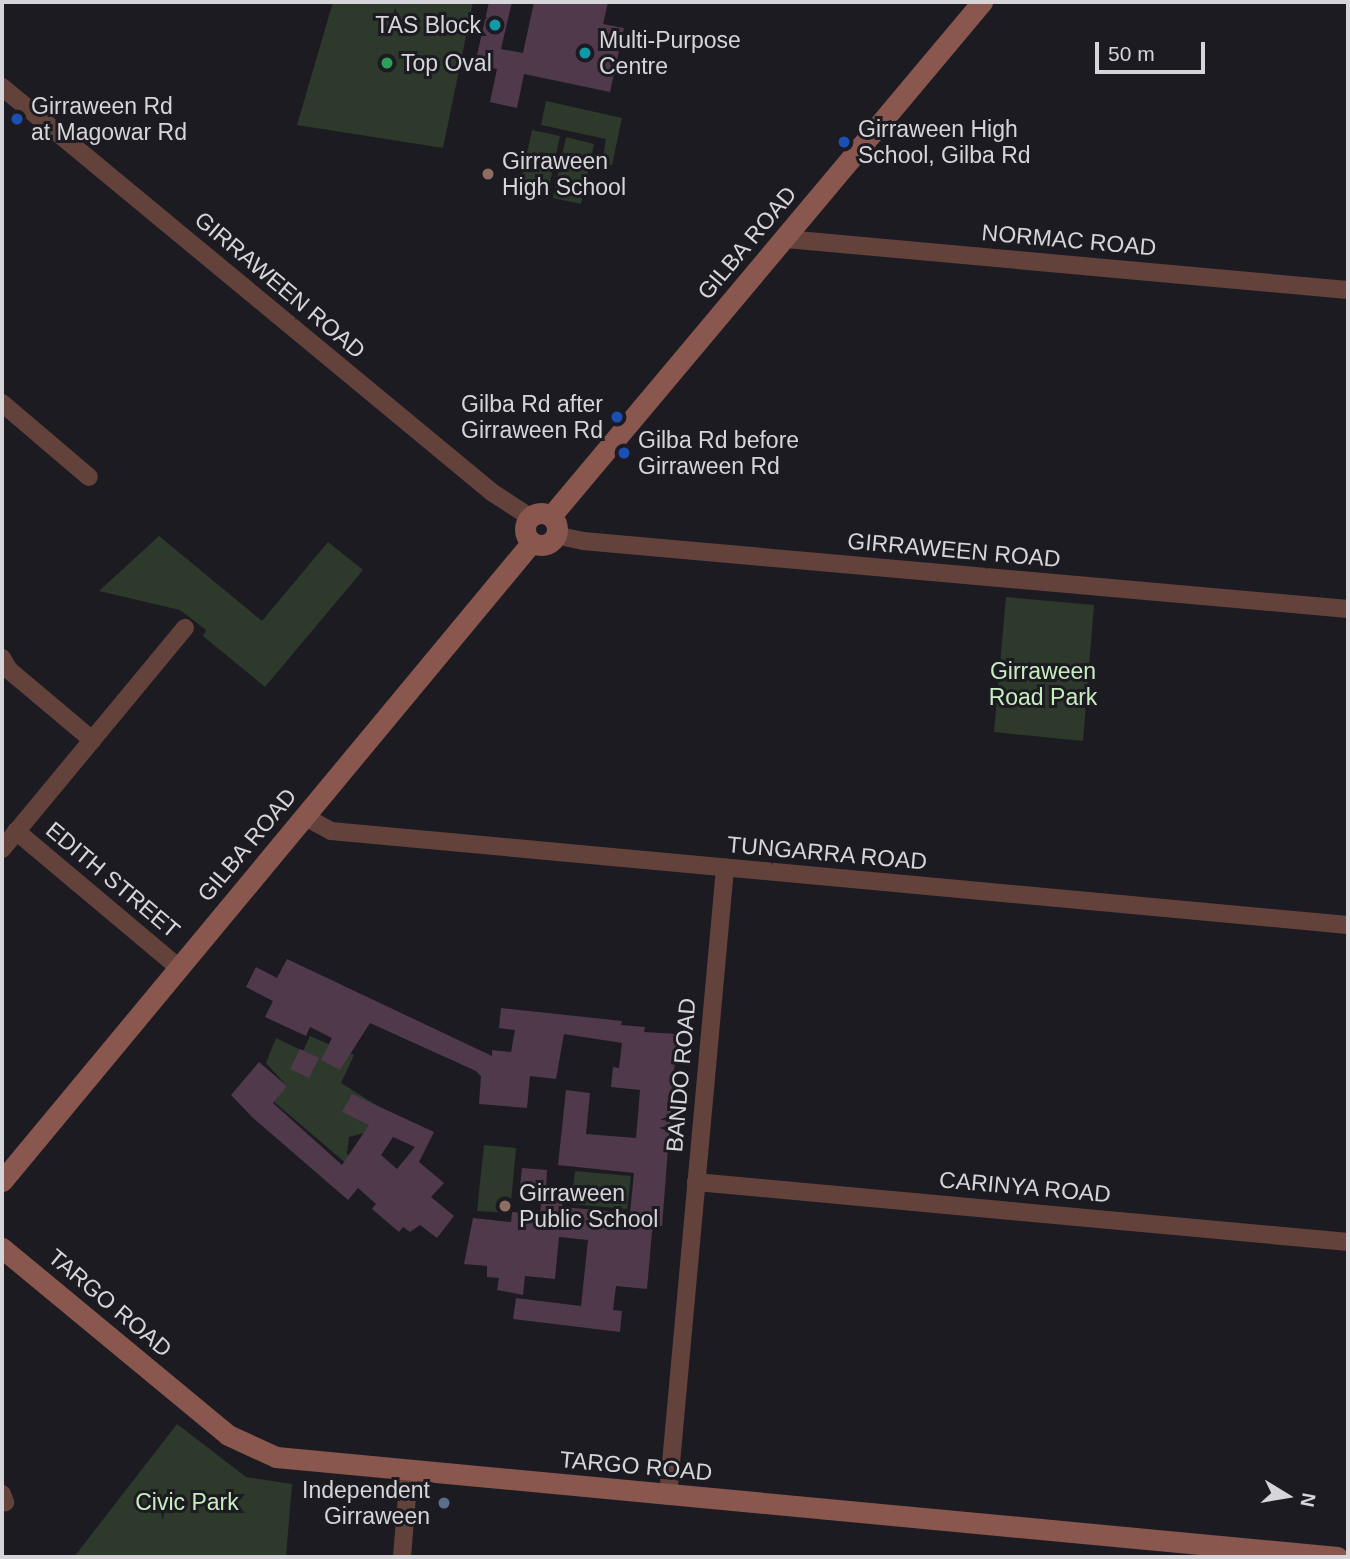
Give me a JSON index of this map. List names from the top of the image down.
{
  "streets": {
    "street": [
      "NORMAC ROAD",
      "GILBA ROAD",
      "GIRRAWEEN ROAD",
      "TUNGARRA ROAD",
      "EDITH STREET",
      "BANDO ROAD",
      "CARINYA ROAD",
      "TARGO ROAD"
    ]
  },
  "crossings": [
    ["NORMAC ROAD", "GILBA ROAD"],
    ["GILBA ROAD", "GIRRAWEEN ROAD"],
    ["GILBA ROAD", "TUNGARRA ROAD"],
    ["GILBA ROAD", "EDITH STREET"],
    ["TUNGARRA ROAD", "BANDO ROAD"],
    ["BANDO ROAD", "CARINYA ROAD"],
    ["BANDO ROAD", "TARGO ROAD"]
  ],
  "parks": ["Girraween Road Park", "Civic Park"],
  "places": [
    "TAS Block",
    "Multi-Purpose Centre",
    "Top Oval",
    "Girraween Rd at Magowar Rd",
    "Girraween High School, Gilba Rd",
    "Girraween High School",
    "Gilba Rd after Girraween Rd",
    "Gilba Rd before Girraween Rd",
    "Girraween Public School",
    "Independent Girraween"
  ],
  "scale_bar": "50 m",
  "north": "right"
}
